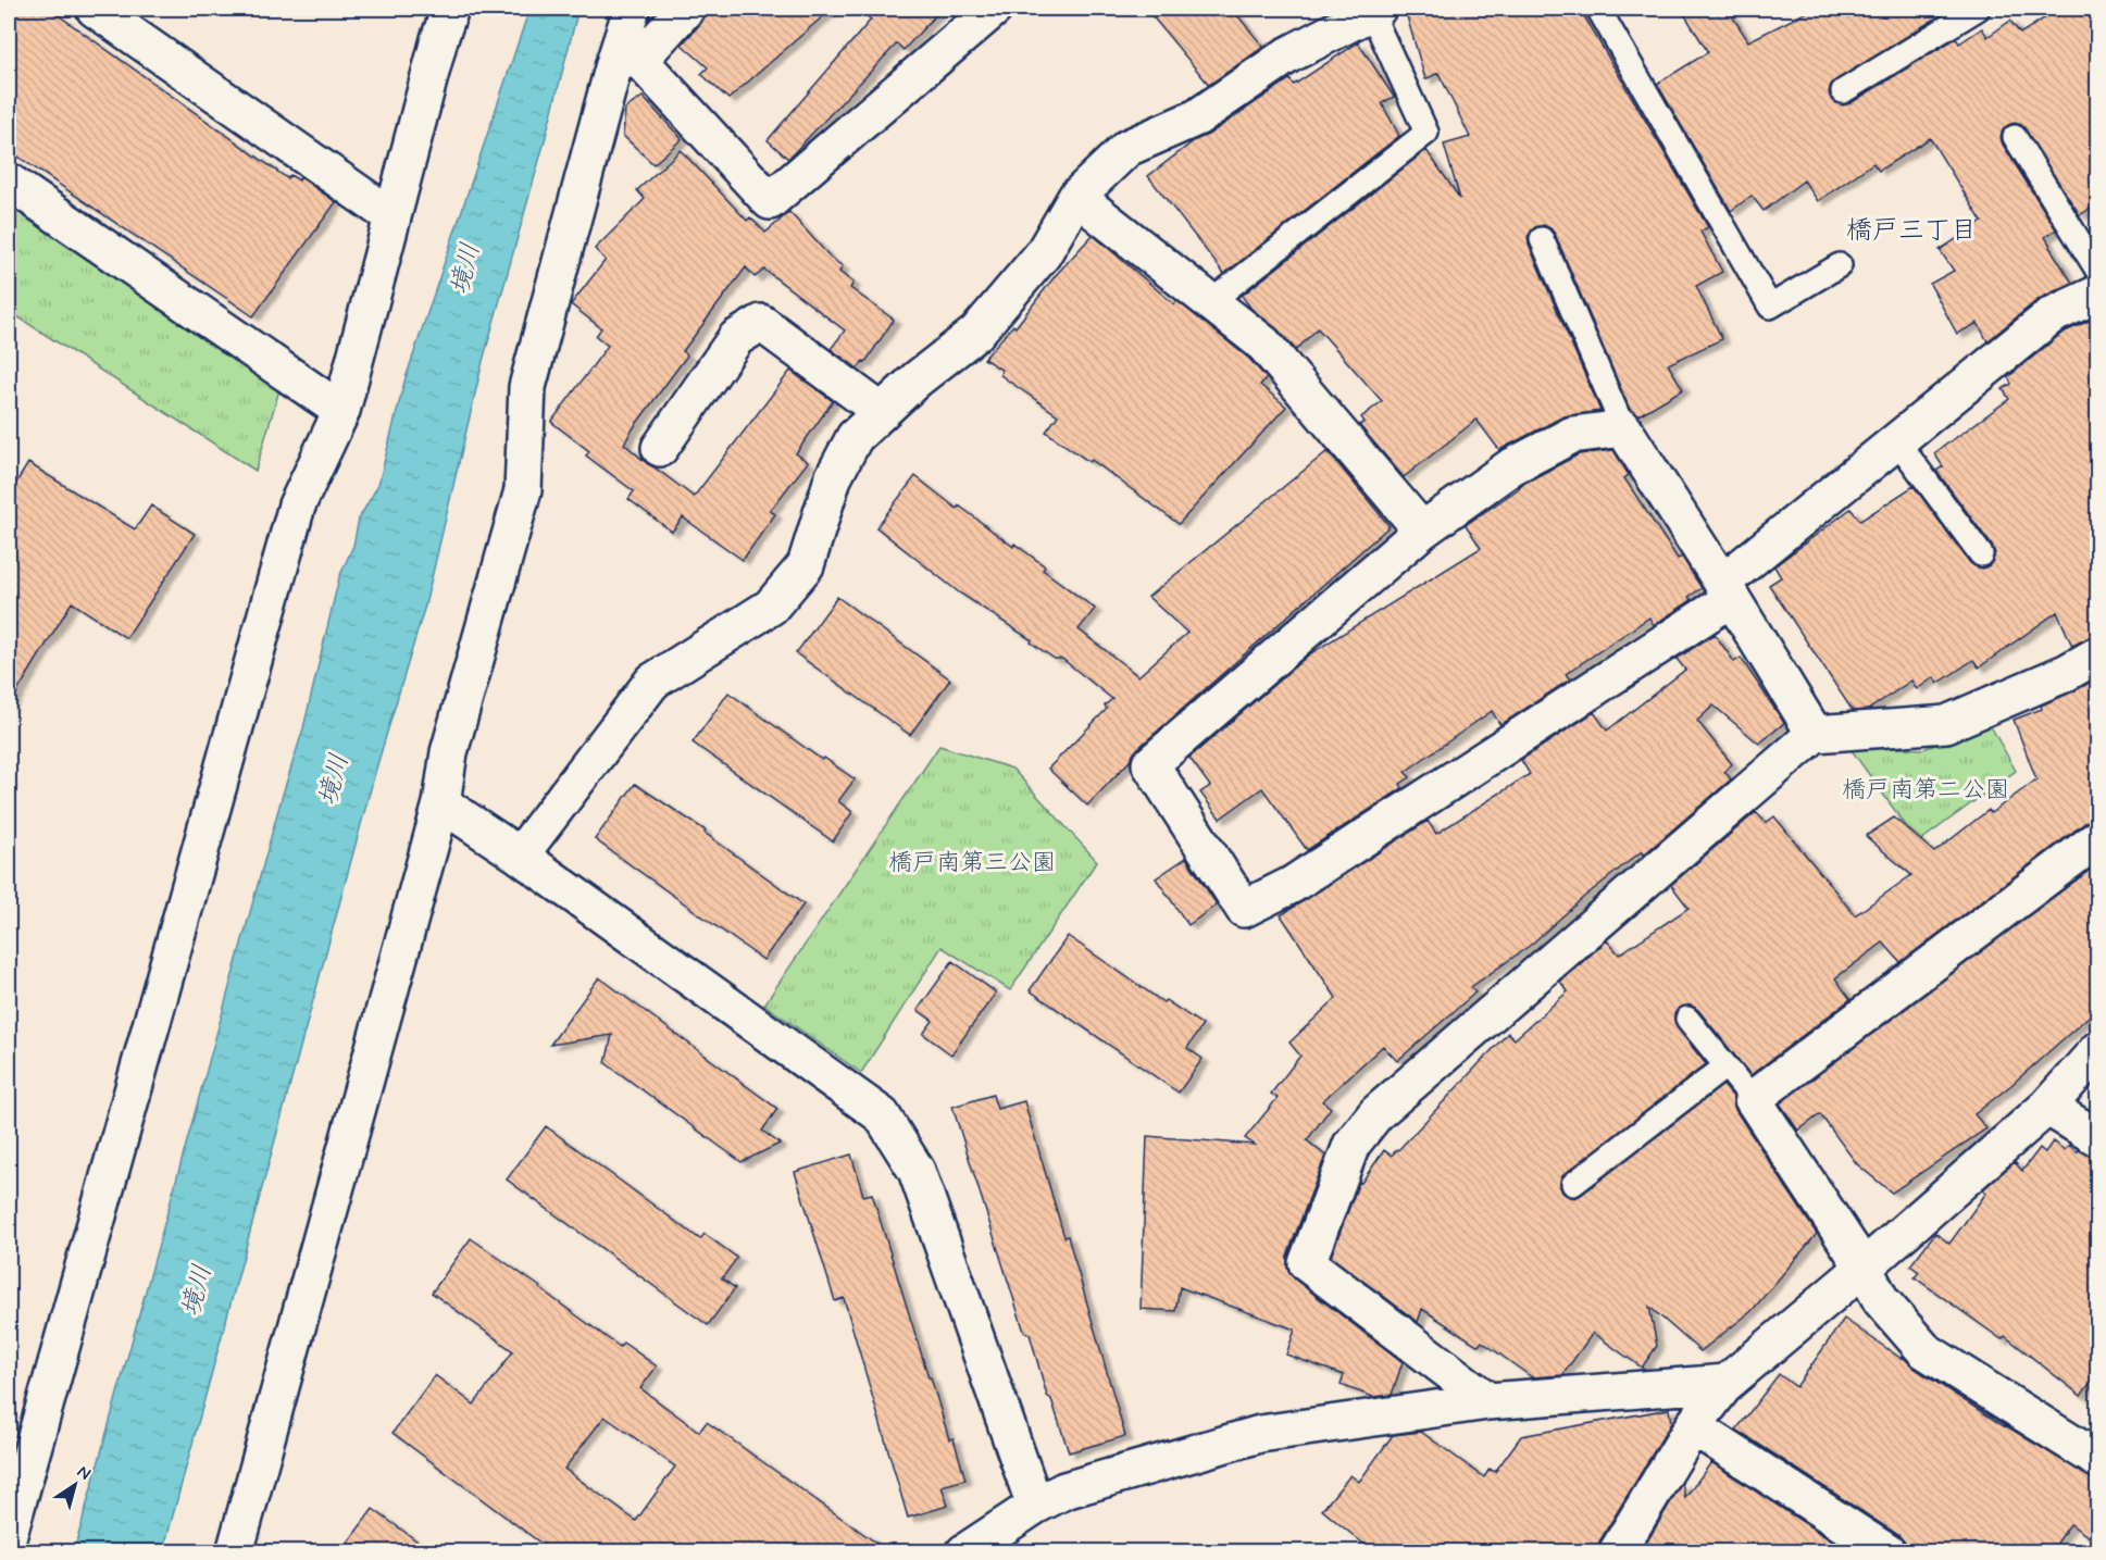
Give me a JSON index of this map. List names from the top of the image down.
{
  "districts": ["橋戸三丁目"],
  "water": ["境川"],
  "parks": ["橋戸南第二公園", "橋戸南第三公園"],
  "north": "top right"
}
